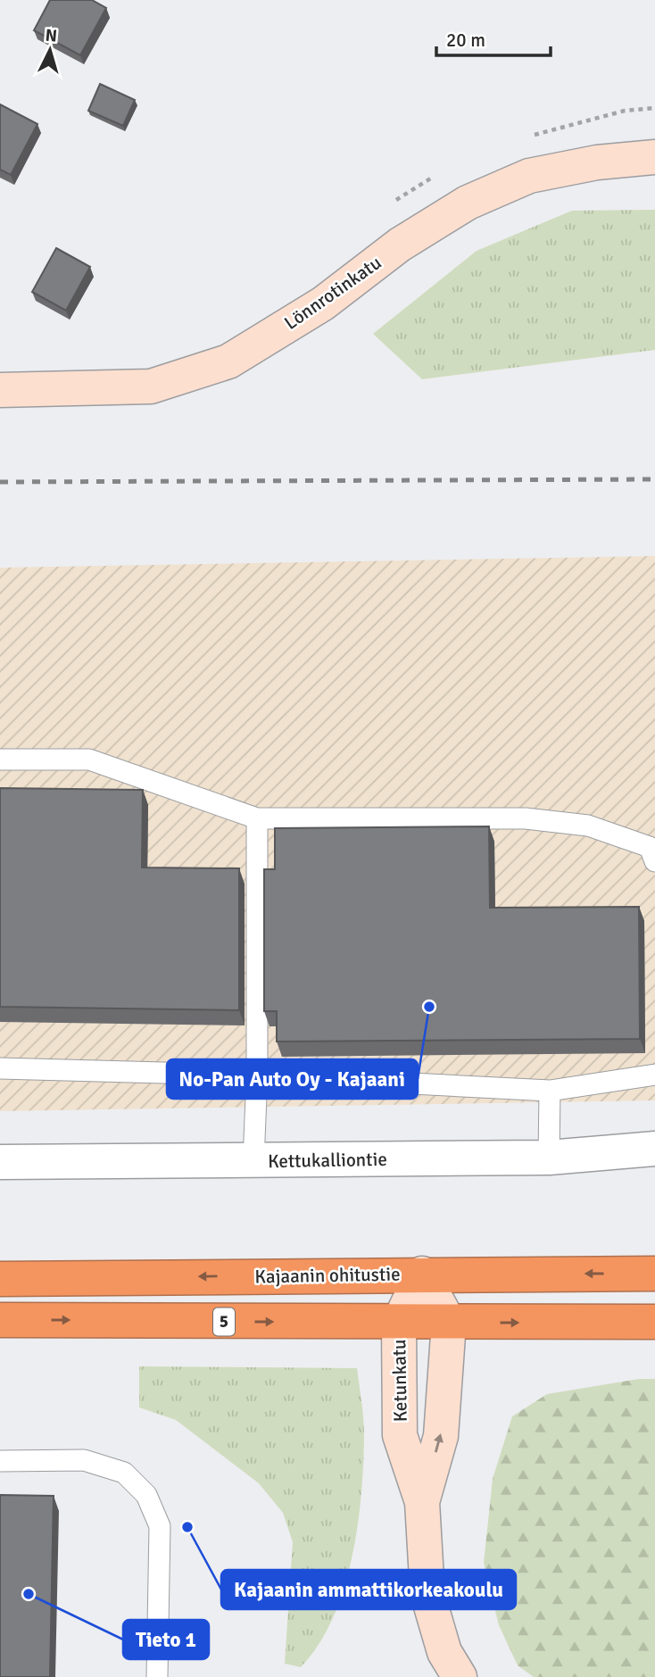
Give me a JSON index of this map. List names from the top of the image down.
{
  "streets": {
    "highway": ["Kajaanin ohitustie", "5"],
    "street": ["Lönnrotinkatu", "Kettukalliontie", "Ketunkatu"]
  },
  "crossings": [
    ["Kajaanin ohitustie", "Ketunkatu"],
    ["5", "Ketunkatu"]
  ],
  "places": ["No-Pan Auto Oy - Kajaani", "Kajaanin ammattikorkeakoulu", "Tieto 1"],
  "scale_bar": "20 m",
  "north": "top"
}
